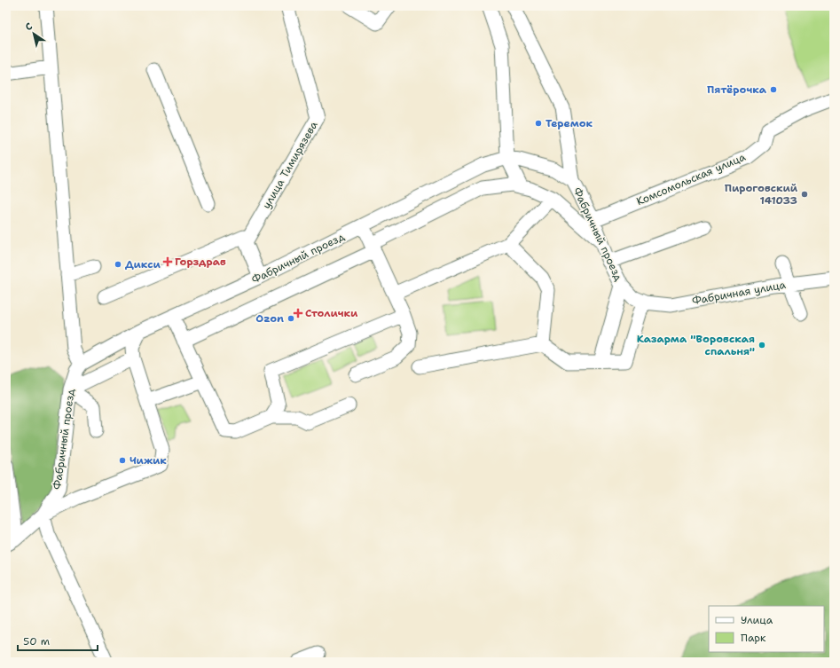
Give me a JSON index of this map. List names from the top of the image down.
{
  "streets": {
    "street": [
      "улица Тимирязева",
      "Комсомольская улица",
      "Фабричный проезд",
      "Фабричная улица"
    ]
  },
  "crossings": [
    ["улица Тимирязева", "Фабричный проезд"],
    ["Комсомольская улица", "Фабричный проезд"],
    ["Фабричный проезд", "Фабричная улица"]
  ],
  "places": {
    "other": [
      "Пятёрочка",
      "Теремок",
      "Пироговский 141033",
      "Дикси",
      "Ozon",
      "Казарма \"Воровская спальня\"",
      "Чижик"
    ],
    "health": ["Горздрав", "Столички"]
  },
  "legend": ["Улица", "Парк"],
  "scale_bar": "50 m",
  "north": "top left"
}
